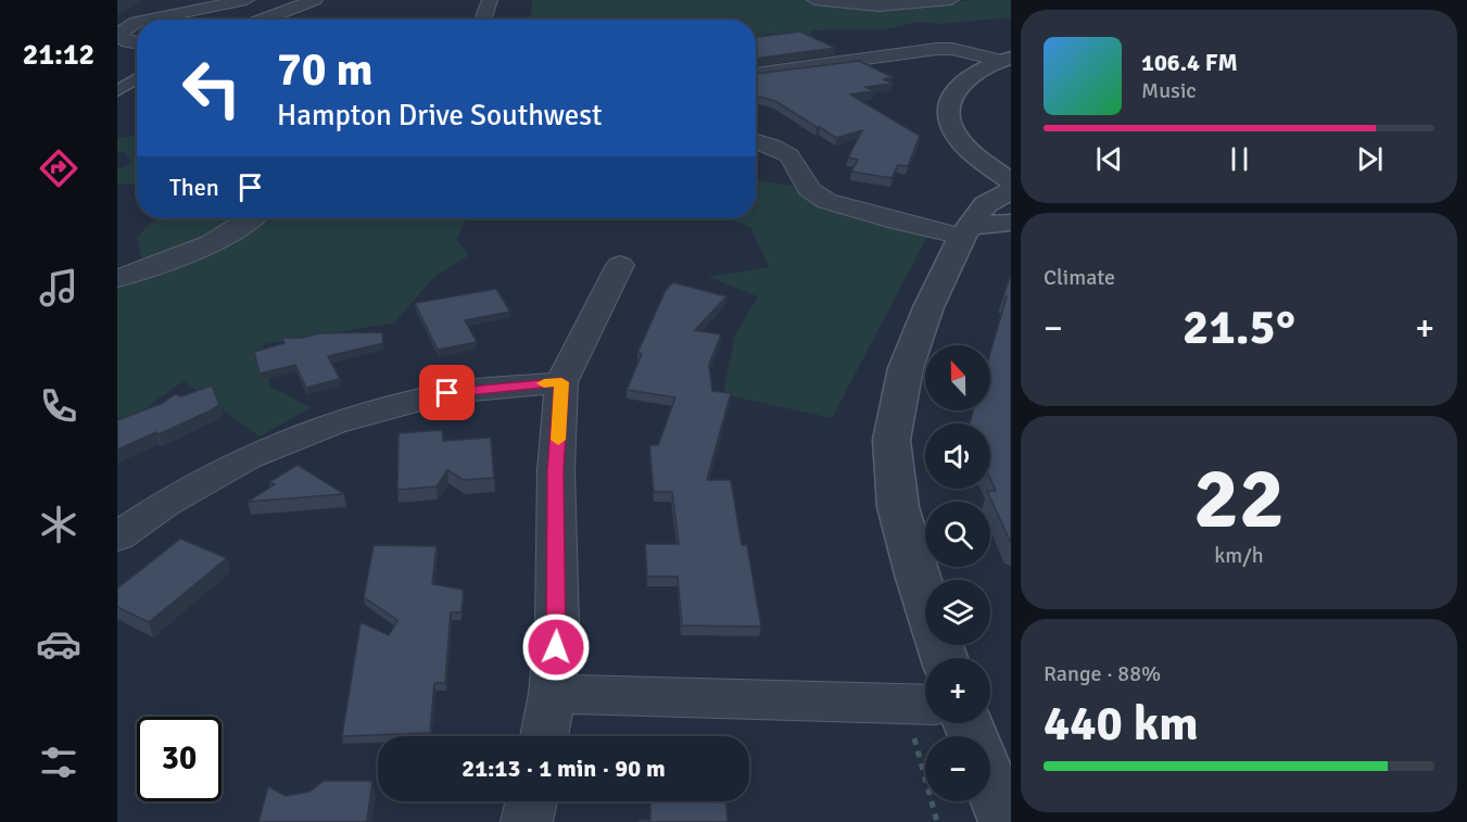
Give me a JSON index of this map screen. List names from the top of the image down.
{
  "north": "top",
  "page": {
    "tabs": "21:12",
    "turn": ["70 m", "Hampton Drive Southwest"],
    "song": ["106.4 FM", "Music"],
    "then": "Then",
    "tile": [
      "Climate",
      ["22", "km/h"],
      ["Range · 88%", "440 km"]
    ],
    "heat": ["−", "21.5°", "+"],
    "map_buttons": ["+", "−"],
    "limit": "30",
    "trip": "21:13 · 1 min · 90 m"
  }
}
